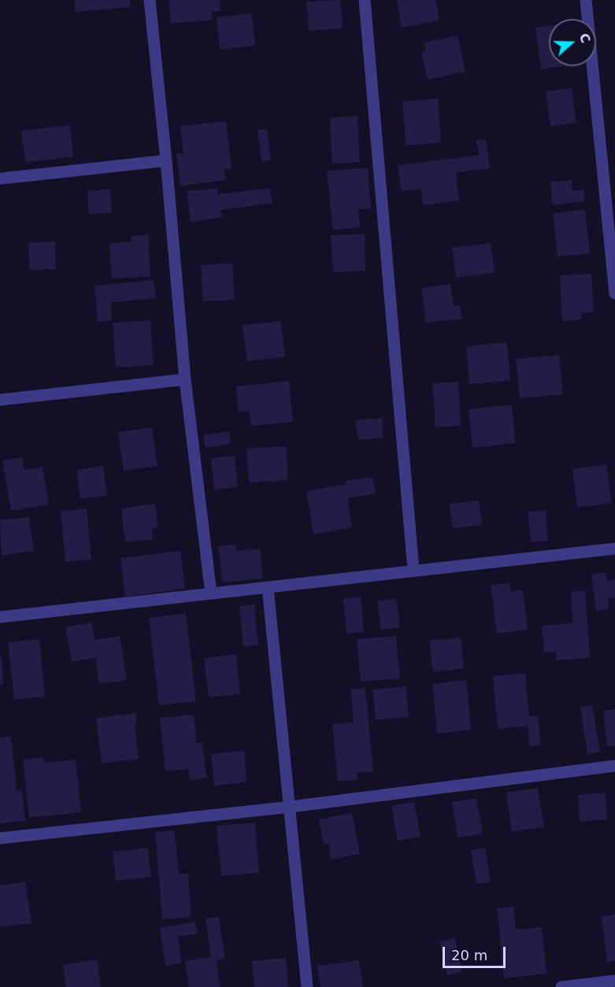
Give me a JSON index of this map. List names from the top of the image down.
{
  "scale_bar": "20 m",
  "north": "right"
}
